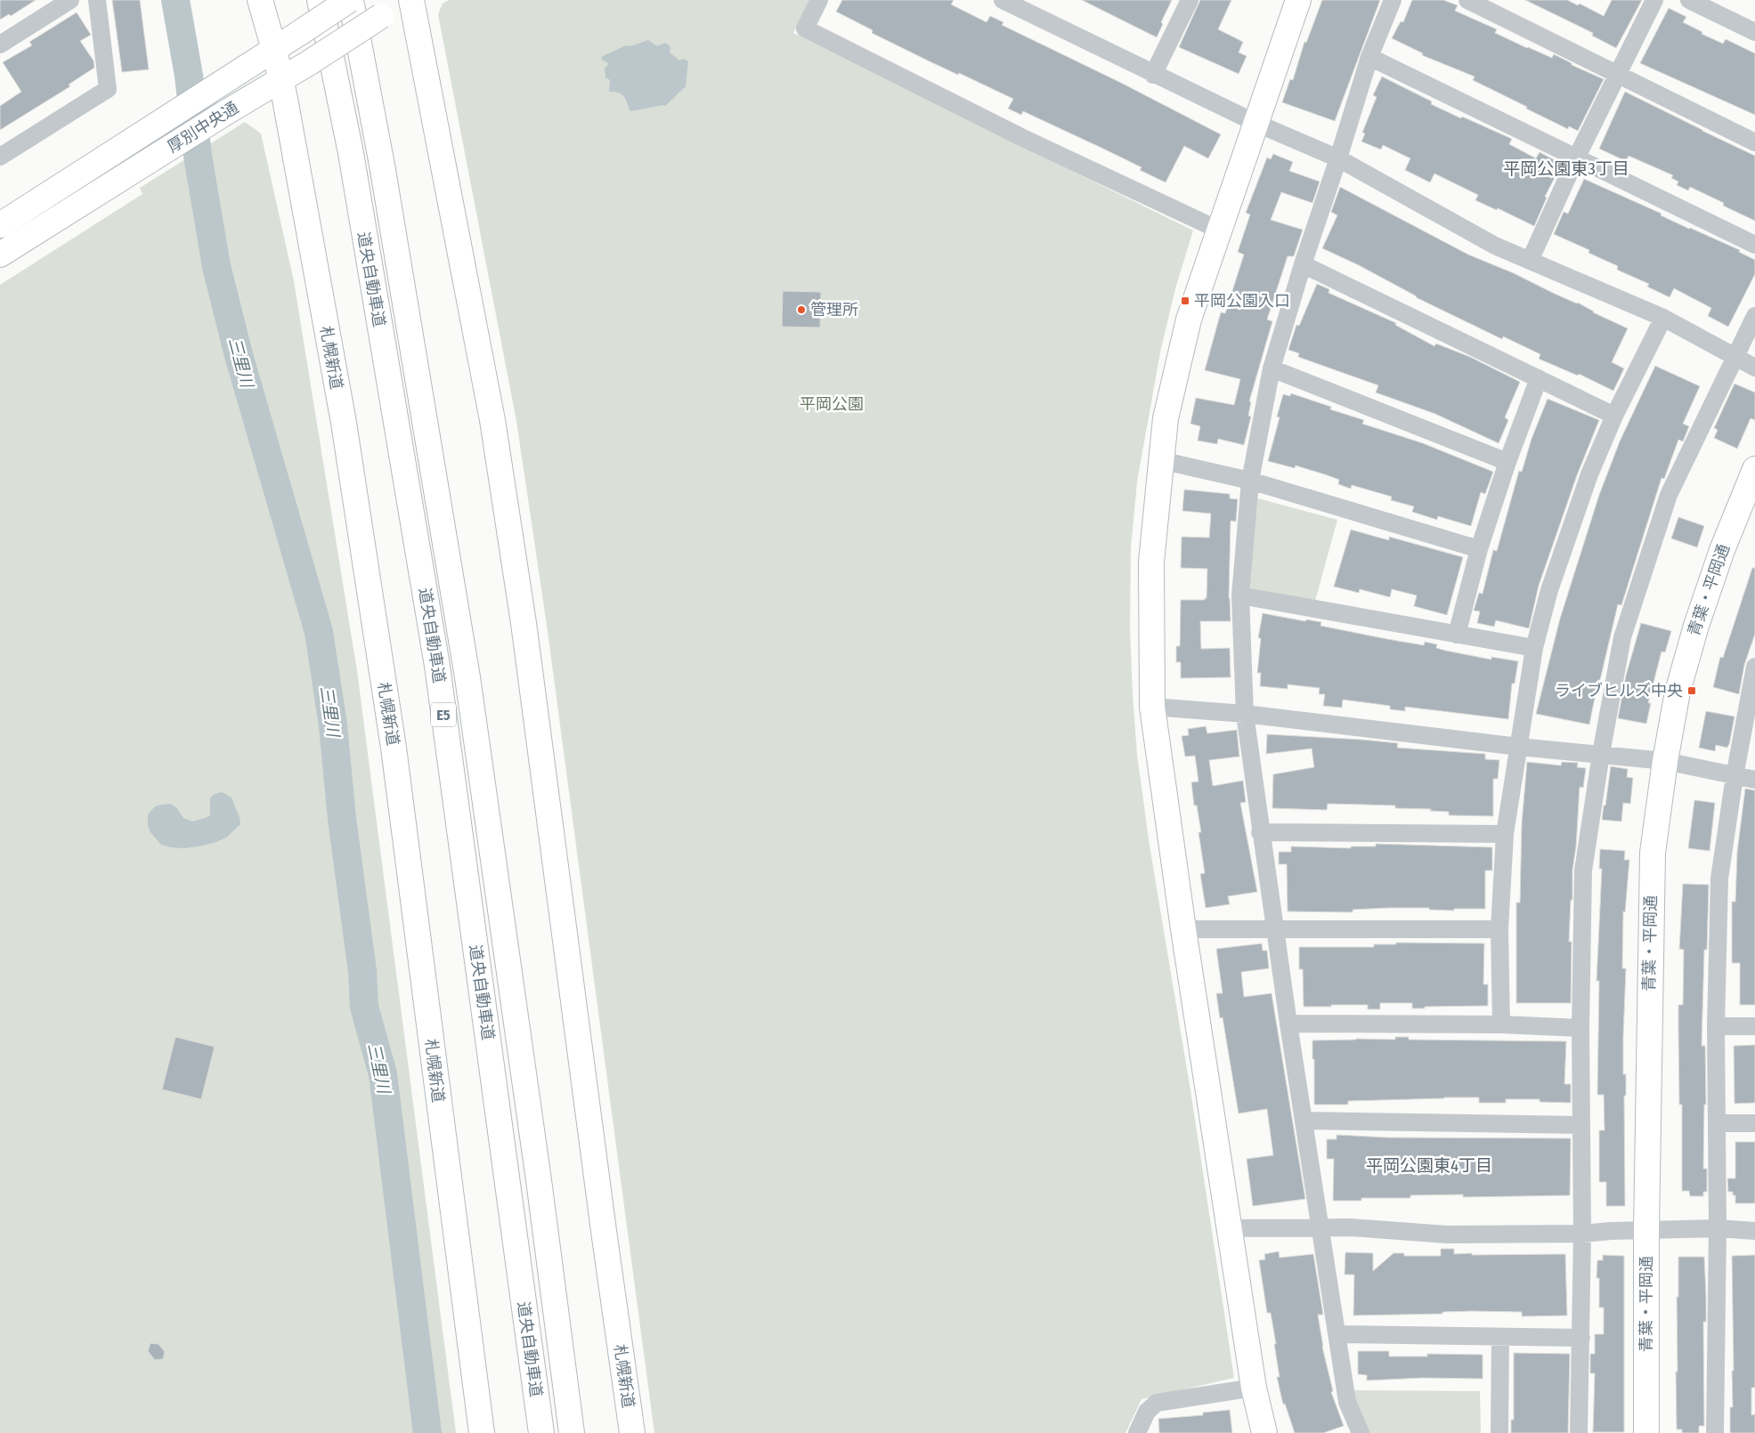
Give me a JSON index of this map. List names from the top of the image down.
{
  "streets": {
    "main road": [
      "厚別中央通",
      "道央自動車道",
      "札幌新道",
      "青葉・平岡通",
      "E5"
    ]
  },
  "crossings": [
    ["厚別中央通", "道央自動車道"],
    ["厚別中央通", "札幌新道"]
  ],
  "districts": ["平岡公園東3丁目", "平岡公園東4丁目"],
  "water": ["三里川"],
  "parks": ["平岡公園"],
  "places": {
    "transit": ["平岡公園入口", "ライブヒルズ中央"],
    "other": ["管理所"]
  }
}
